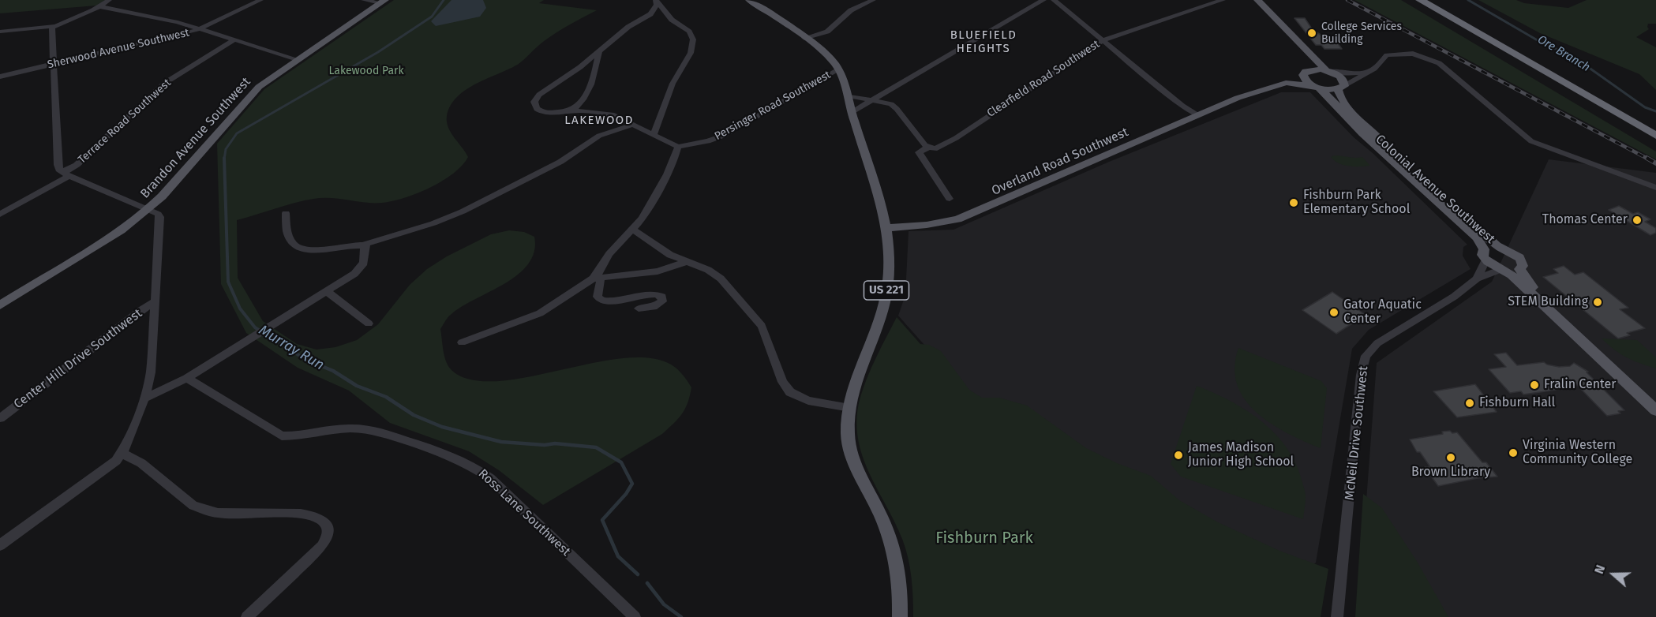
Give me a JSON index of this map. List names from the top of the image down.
{
  "streets": {
    "main road": [
      "Brandon Avenue Southwest",
      "Overland Road Southwest",
      "Colonial Avenue Southwest",
      "US 221"
    ],
    "street": [
      "Sherwood Avenue Southwest",
      "Clearfield Road Southwest",
      "Persinger Road Southwest",
      "Terrace Road Southwest",
      "Center Hill Drive Southwest",
      "McNeil Drive Southwest",
      "Ross Lane Southwest"
    ]
  },
  "crossings": [
    ["Persinger Road Southwest", "US 221"],
    ["Overland Road Southwest", "Colonial Avenue Southwest"],
    ["Overland Road Southwest", "US 221"],
    ["Colonial Avenue Southwest", "McNeil Drive Southwest"]
  ],
  "districts": ["BLUEFIELD HEIGHTS", "LAKEWOOD"],
  "water": ["Ore Branch", "Murray Run"],
  "parks": ["Lakewood Park", "Fishburn Park"],
  "places": [
    "College Services Building",
    "Fishburn Park Elementary School",
    "Thomas Center",
    "STEM Building",
    "Gator Aquatic Center",
    "Fralin Center",
    "Fishburn Hall",
    "Virginia Western Community College",
    "James Madison Junior High School",
    "Brown Library"
  ],
  "north": "left"
}
